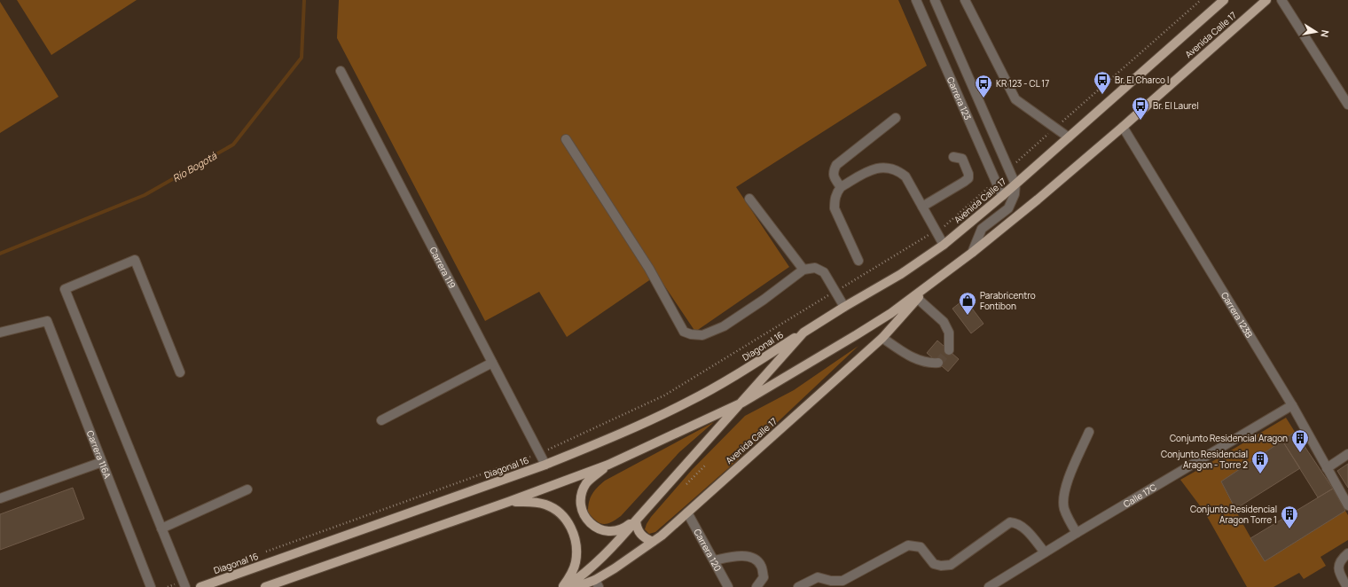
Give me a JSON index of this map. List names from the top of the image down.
{
  "streets": {
    "main road": ["Avenida Calle 17", "Diagonal 16"],
    "street": [
      "Carrera 123",
      "Carrera 119",
      "Carrera 123B",
      "Carrera 116A",
      "Calle 17C",
      "Carrera 120"
    ]
  },
  "crossings": [
    ["Avenida Calle 17", "Carrera 123"],
    ["Avenida Calle 17", "Carrera 123B"],
    ["Avenida Calle 17", "Diagonal 16"],
    ["Avenida Calle 17", "Carrera 120"],
    ["Carrera 119", "Diagonal 16"],
    ["Carrera 123B", "Calle 17C"]
  ],
  "water": ["Río Bogotá"],
  "places": {
    "bus stop": ["Br. El Charco I", "KR 123 - CL 17", "Br. El Laurel"],
    "shop": ["Parabricentro Fontibon"],
    "building": ["Conjunto Residencial Aragon", "Conjunto Residencial Aragon - Torre 2", "Conjunto Residencial Aragon Torre 1"]
  },
  "north": "right"
}
